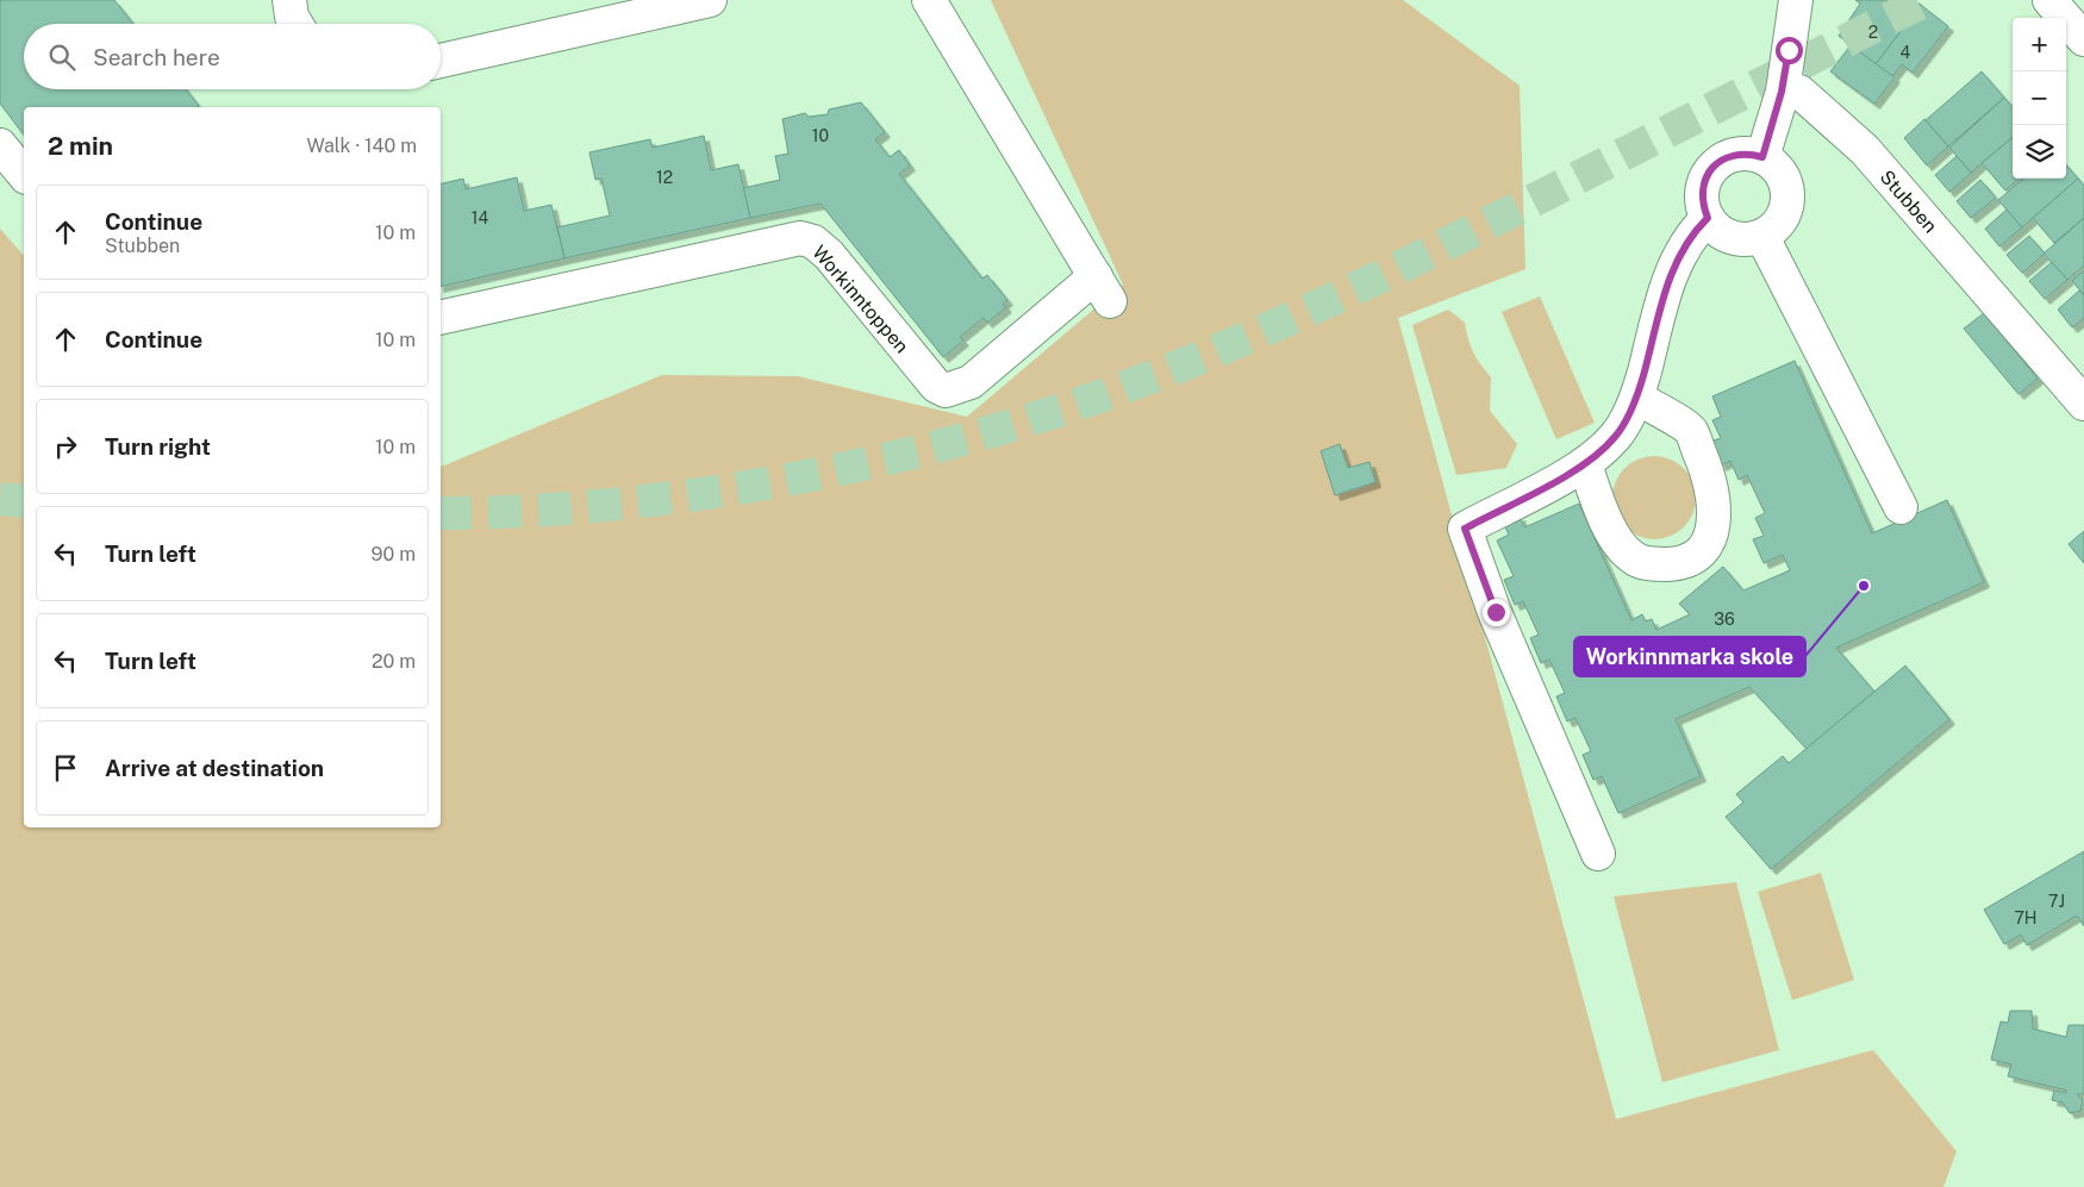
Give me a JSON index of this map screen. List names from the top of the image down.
{
  "streets": {
    "street": ["Stubben", "Workinntoppen"]
  },
  "places": ["Workinnmarka skole"],
  "house_numbers": [
    "2",
    "4",
    "10",
    "12",
    "14",
    "36",
    "7J",
    "7H"
  ],
  "page": {
    "map_buttons": ["+", "−"],
    "search": "Search here",
    "heading": ["2 min", "Walk · 140 m"],
    "list": [
      ["Continue", "Stubben", "10 m"],
      ["Continue", "10 m"],
      ["Turn right", "10 m"],
      ["Turn left", "90 m"],
      ["Turn left", "20 m"],
      "Arrive at destination"
    ]
  }
}
